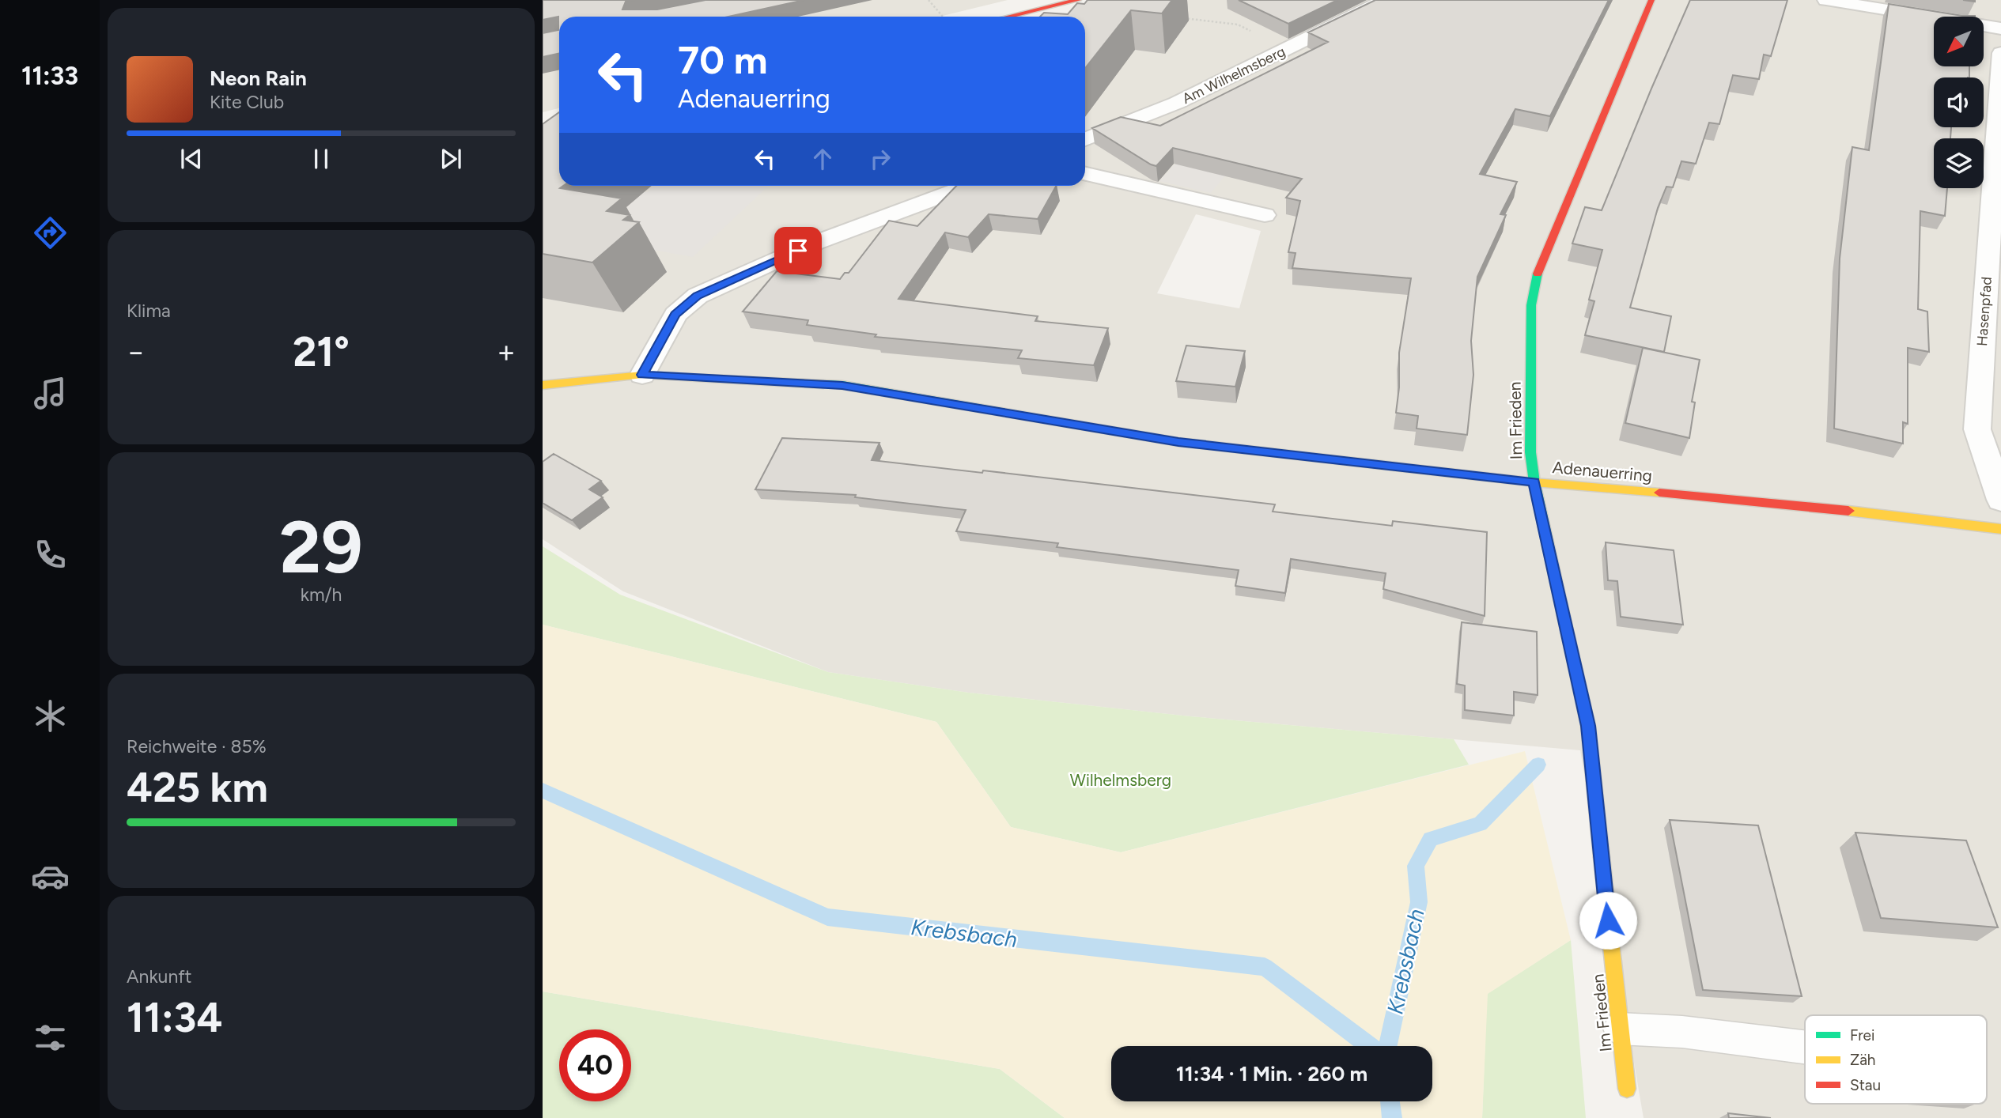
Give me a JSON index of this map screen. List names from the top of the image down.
{
  "streets": {
    "street": [
      "Am Wilhelmsberg",
      "Hasenpfad",
      "Im Frieden",
      "Adenauerring"
    ]
  },
  "crossings": [
    ["Im Frieden", "Adenauerring"]
  ],
  "water": ["Krebsbach"],
  "parks": ["Wilhelmsberg"],
  "legend": ["Frei", "Zäh", "Stau"],
  "north": "bottom left",
  "page": {
    "tabs": "11:33",
    "turn": ["70 m", "Adenauerring"],
    "song": ["Neon Rain", "Kite Club"],
    "tile": [
      "Klima",
      ["29", "km/h"],
      ["Reichweite · 85%", "425 km"],
      ["Ankunft", "11:34"]
    ],
    "heat": ["−", "21°", "+"],
    "limit": "40",
    "trip": "11:34 · 1 Min. · 260 m"
  }
}
